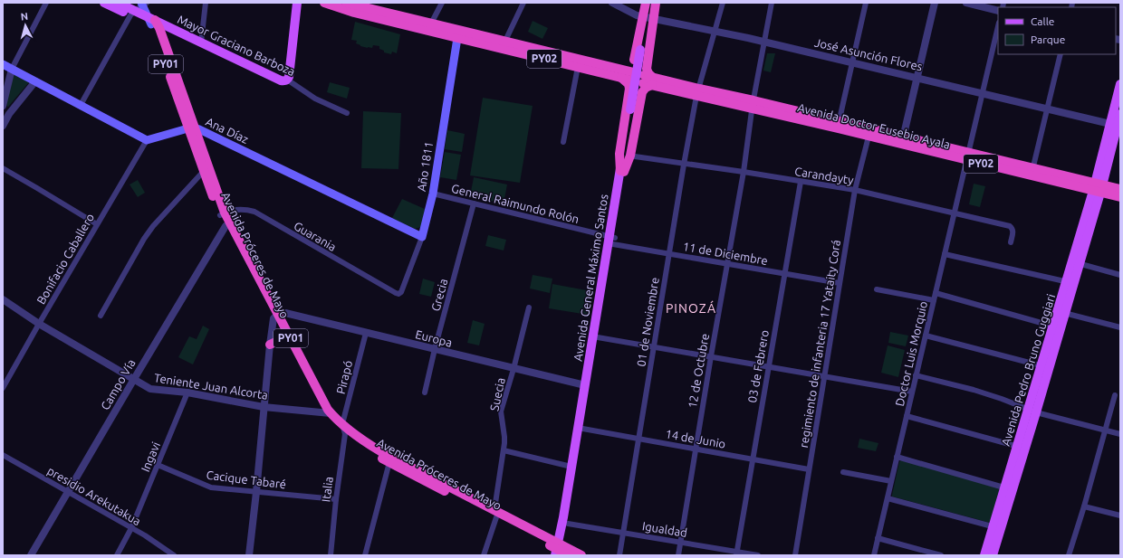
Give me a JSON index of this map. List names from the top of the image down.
{
  "streets": {
    "highway": [
      "PY02",
      "PY01",
      "Avenida Doctor Eusebio Ayala",
      "Avenida Próceres de Mayo"
    ],
    "main road": [
      "Mayor Graciano Barboza",
      "Ana Díaz",
      "Año 1811",
      "Avenida General Máximo Santos",
      "Avenida Pedro Bruno Guggiari"
    ],
    "street": [
      "José Asunción Flores",
      "Carandayty",
      "General Raimundo Rolón",
      "Guarania",
      "11 de Diciembre",
      "Bonifacio Caballero",
      "Grecia",
      "01 de Noviembre",
      "Europa",
      "regimiento de infanteria 17 Yataity Corá",
      "Doctor Luis Morquio",
      "03 de Febrero",
      "12 de Octubre",
      "Pirapó",
      "Campo Vía",
      "Teniente Juan Alcorta",
      "Suecia",
      "14 de Junio",
      "Ingavi",
      "Cacique Tabaré",
      "Italia",
      "presidio Arekutakua",
      "Igualdad"
    ]
  },
  "crossings": [
    ["Mayor Graciano Barboza", "Avenida Próceres de Mayo"],
    ["José Asunción Flores", "Avenida General Máximo Santos"],
    ["José Asunción Flores", "01 de Noviembre"],
    ["José Asunción Flores", "Doctor Luis Morquio"],
    ["José Asunción Flores", "Avenida Pedro Bruno Guggiari"],
    ["José Asunción Flores", "12 de Octubre"],
    ["PY02", "Año 1811"],
    ["PY01", "Avenida Próceres de Mayo"],
    ["PY01", "Avenida General Máximo Santos"],
    ["Avenida Doctor Eusebio Ayala", "01 de Noviembre"],
    ["Avenida Doctor Eusebio Ayala", "regimiento de infanteria 17 Yataity Corá"],
    ["Avenida Doctor Eusebio Ayala", "Doctor Luis Morquio"],
    ["Avenida Doctor Eusebio Ayala", "Avenida Pedro Bruno Guggiari"],
    ["Avenida Doctor Eusebio Ayala", "12 de Octubre"],
    ["Ana Díaz", "Año 1811"],
    ["Ana Díaz", "Avenida Próceres de Mayo"],
    ["Ana Díaz", "Bonifacio Caballero"],
    ["Año 1811", "General Raimundo Rolón"],
    ["Año 1811", "Guarania"],
    ["Carandayty", "Avenida General Máximo Santos"],
    ["Carandayty", "01 de Noviembre"],
    ["Carandayty", "regimiento de infanteria 17 Yataity Corá"],
    ["Carandayty", "Doctor Luis Morquio"],
    ["Carandayty", "03 de Febrero"],
    ["Carandayty", "12 de Octubre"],
    ["General Raimundo Rolón", "11 de Diciembre"],
    ["General Raimundo Rolón", "Avenida General Máximo Santos"],
    ["General Raimundo Rolón", "Grecia"],
    ["Guarania", "Avenida Próceres de Mayo"],
    ["11 de Diciembre", "Avenida General Máximo Santos"],
    ["11 de Diciembre", "01 de Noviembre"],
    ["11 de Diciembre", "regimiento de infanteria 17 Yataity Corá"],
    ["11 de Diciembre", "03 de Febrero"],
    ["11 de Diciembre", "12 de Octubre"],
    ["Avenida Próceres de Mayo", "Avenida General Máximo Santos"],
    ["Avenida Próceres de Mayo", "Europa"],
    ["Avenida Próceres de Mayo", "Pirapó"],
    ["Avenida Próceres de Mayo", "Campo Vía"],
    ["Avenida Próceres de Mayo", "Teniente Juan Alcorta"],
    ["Avenida Próceres de Mayo", "Suecia"],
    ["Avenida Próceres de Mayo", "Italia"],
    ["Bonifacio Caballero", "Teniente Juan Alcorta"],
    ["Avenida General Máximo Santos", "Europa"],
    ["Avenida General Máximo Santos", "14 de Junio"],
    ["Avenida General Máximo Santos", "Igualdad"],
    ["Grecia", "Europa"],
    ["01 de Noviembre", "14 de Junio"],
    ["01 de Noviembre", "Igualdad"],
    ["Europa", "Pirapó"],
    ["Europa", "Suecia"],
    ["regimiento de infanteria 17 Yataity Corá", "14 de Junio"],
    ["03 de Febrero", "14 de Junio"],
    ["03 de Febrero", "Igualdad"],
    ["12 de Octubre", "14 de Junio"],
    ["12 de Octubre", "Igualdad"],
    ["Pirapó", "Italia"],
    ["Campo Vía", "Teniente Juan Alcorta"],
    ["Campo Vía", "presidio Arekutakua"],
    ["Teniente Juan Alcorta", "Ingavi"],
    ["Ingavi", "Cacique Tabaré"],
    ["Ingavi", "presidio Arekutakua"],
    ["Cacique Tabaré", "Italia"]
  ],
  "districts": ["PINOZÁ"],
  "legend": ["Calle", "Parque"],
  "north": "top"
}
